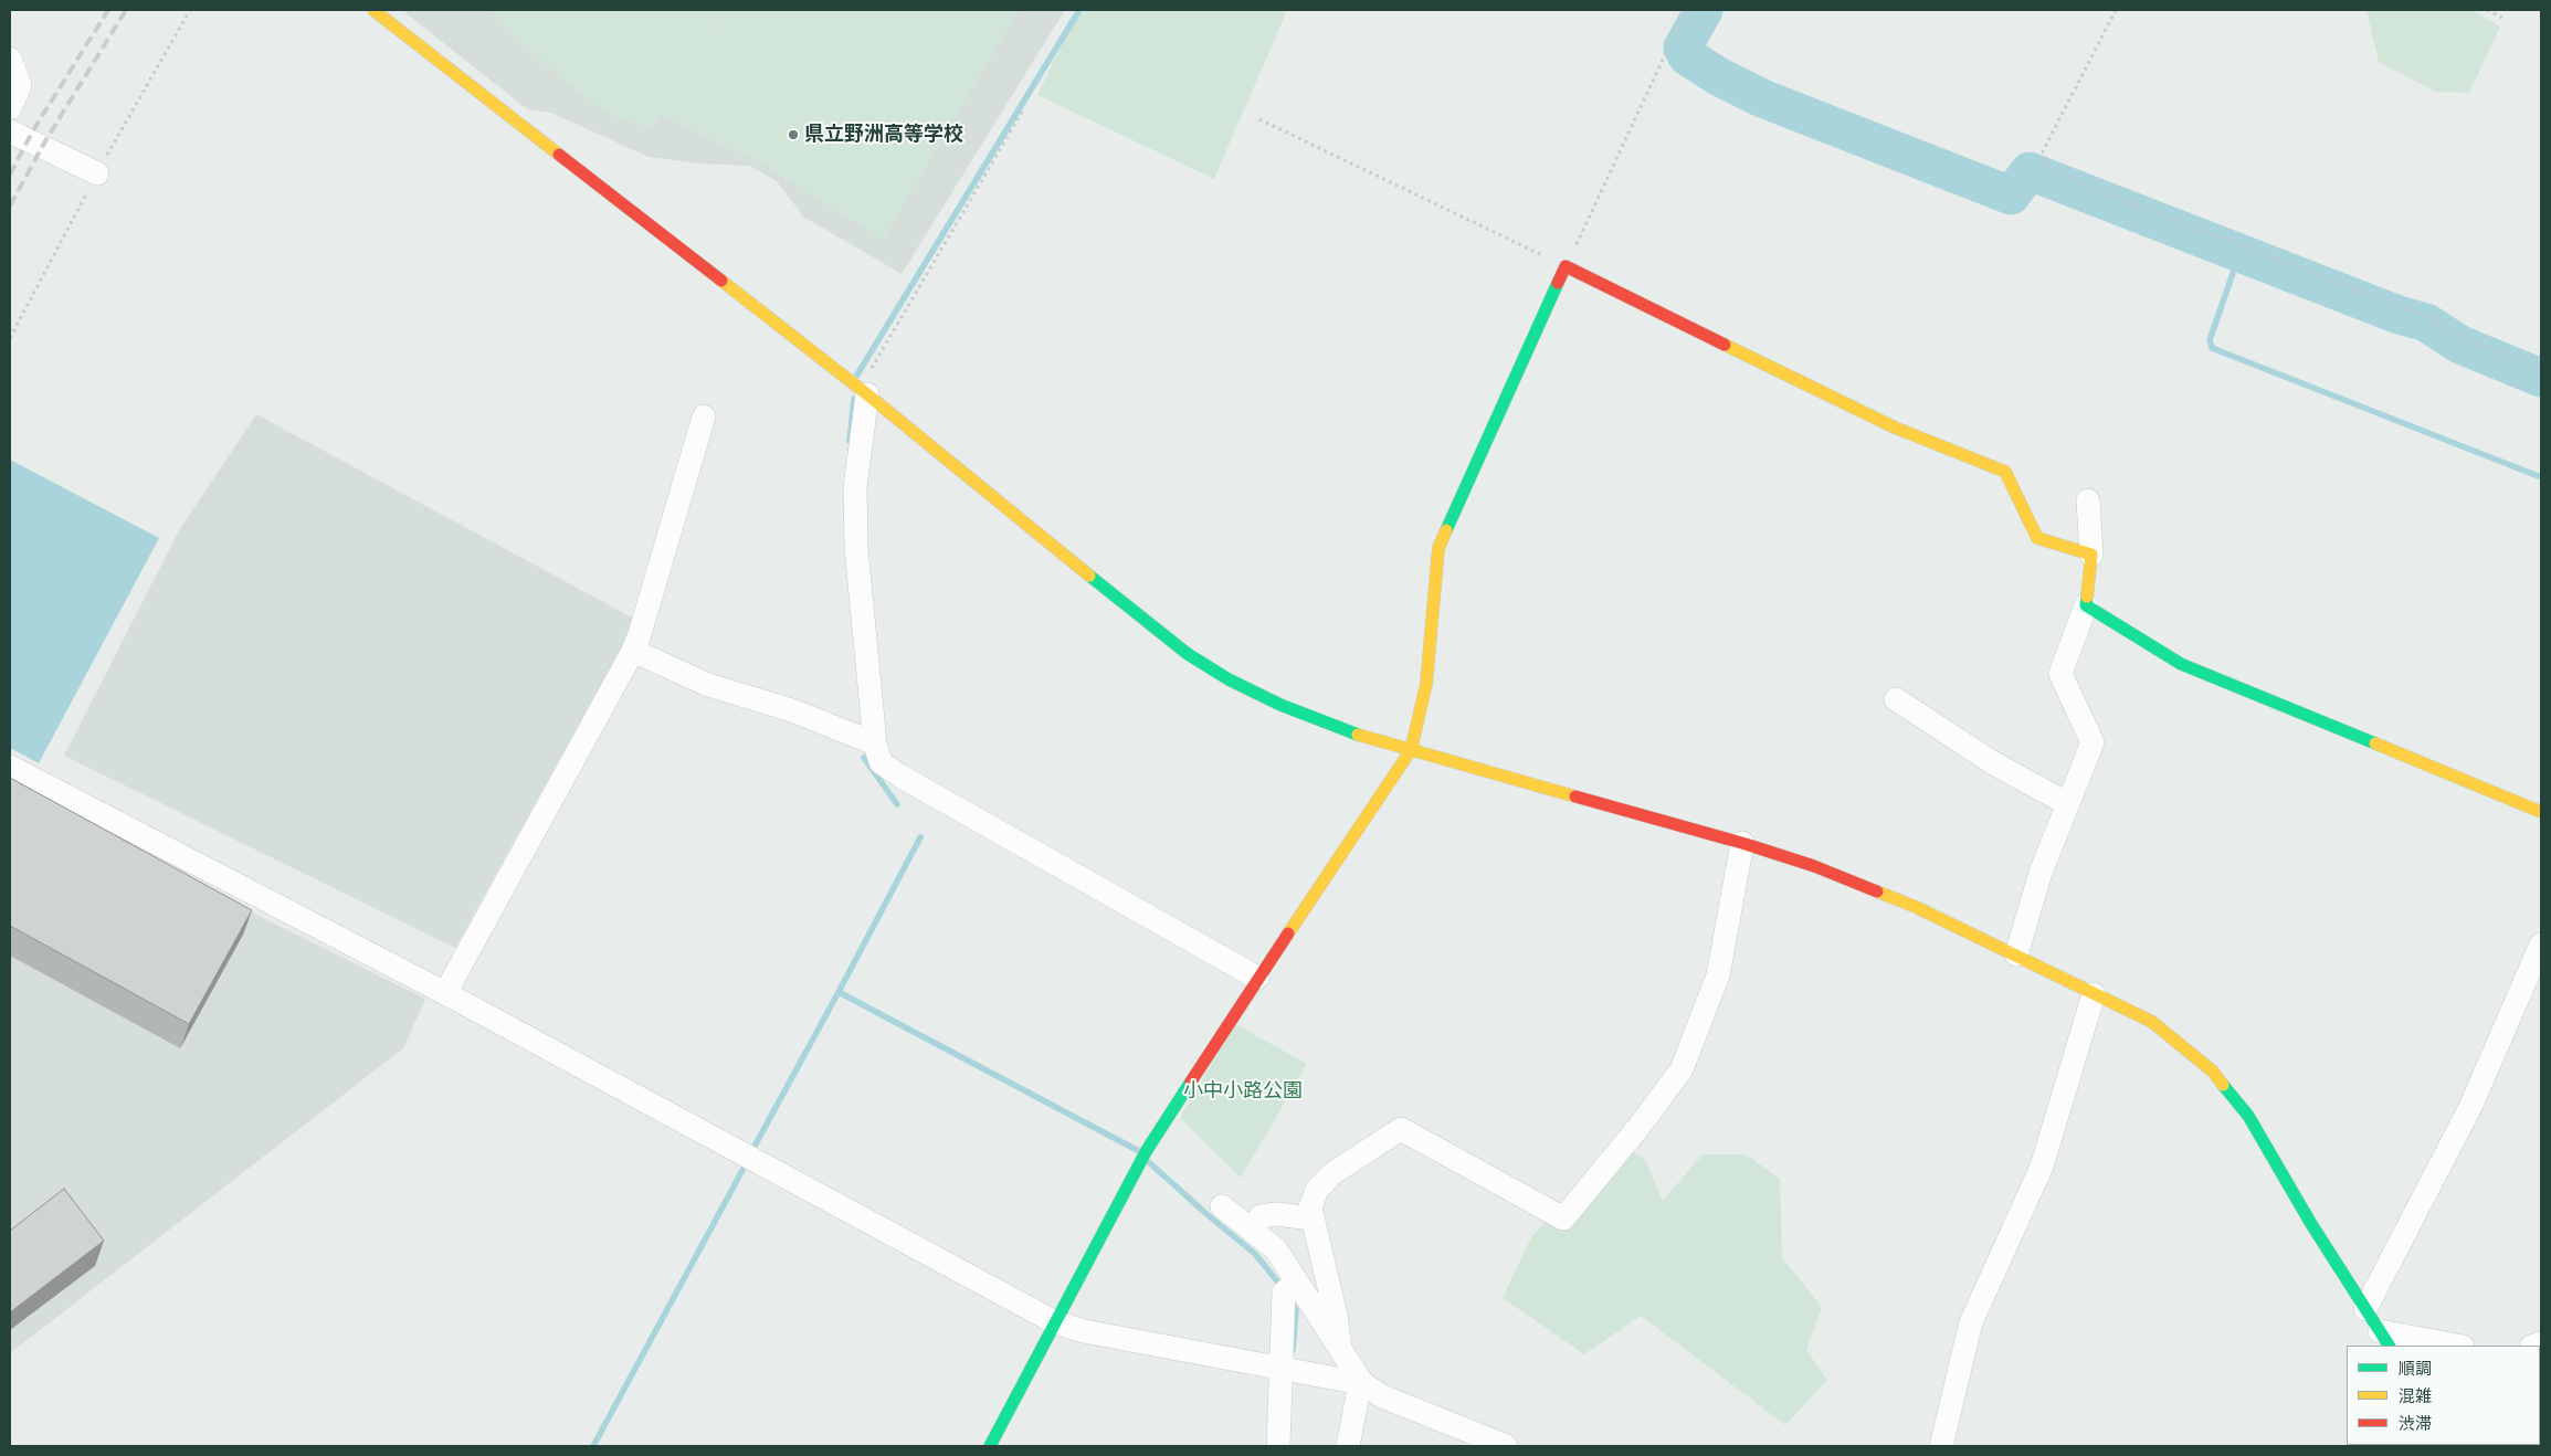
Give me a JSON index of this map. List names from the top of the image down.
{
  "parks": ["小中小路公園"],
  "places": ["県立野洲高等学校"],
  "legend": ["順調", "混雑", "渋滞"]
}
